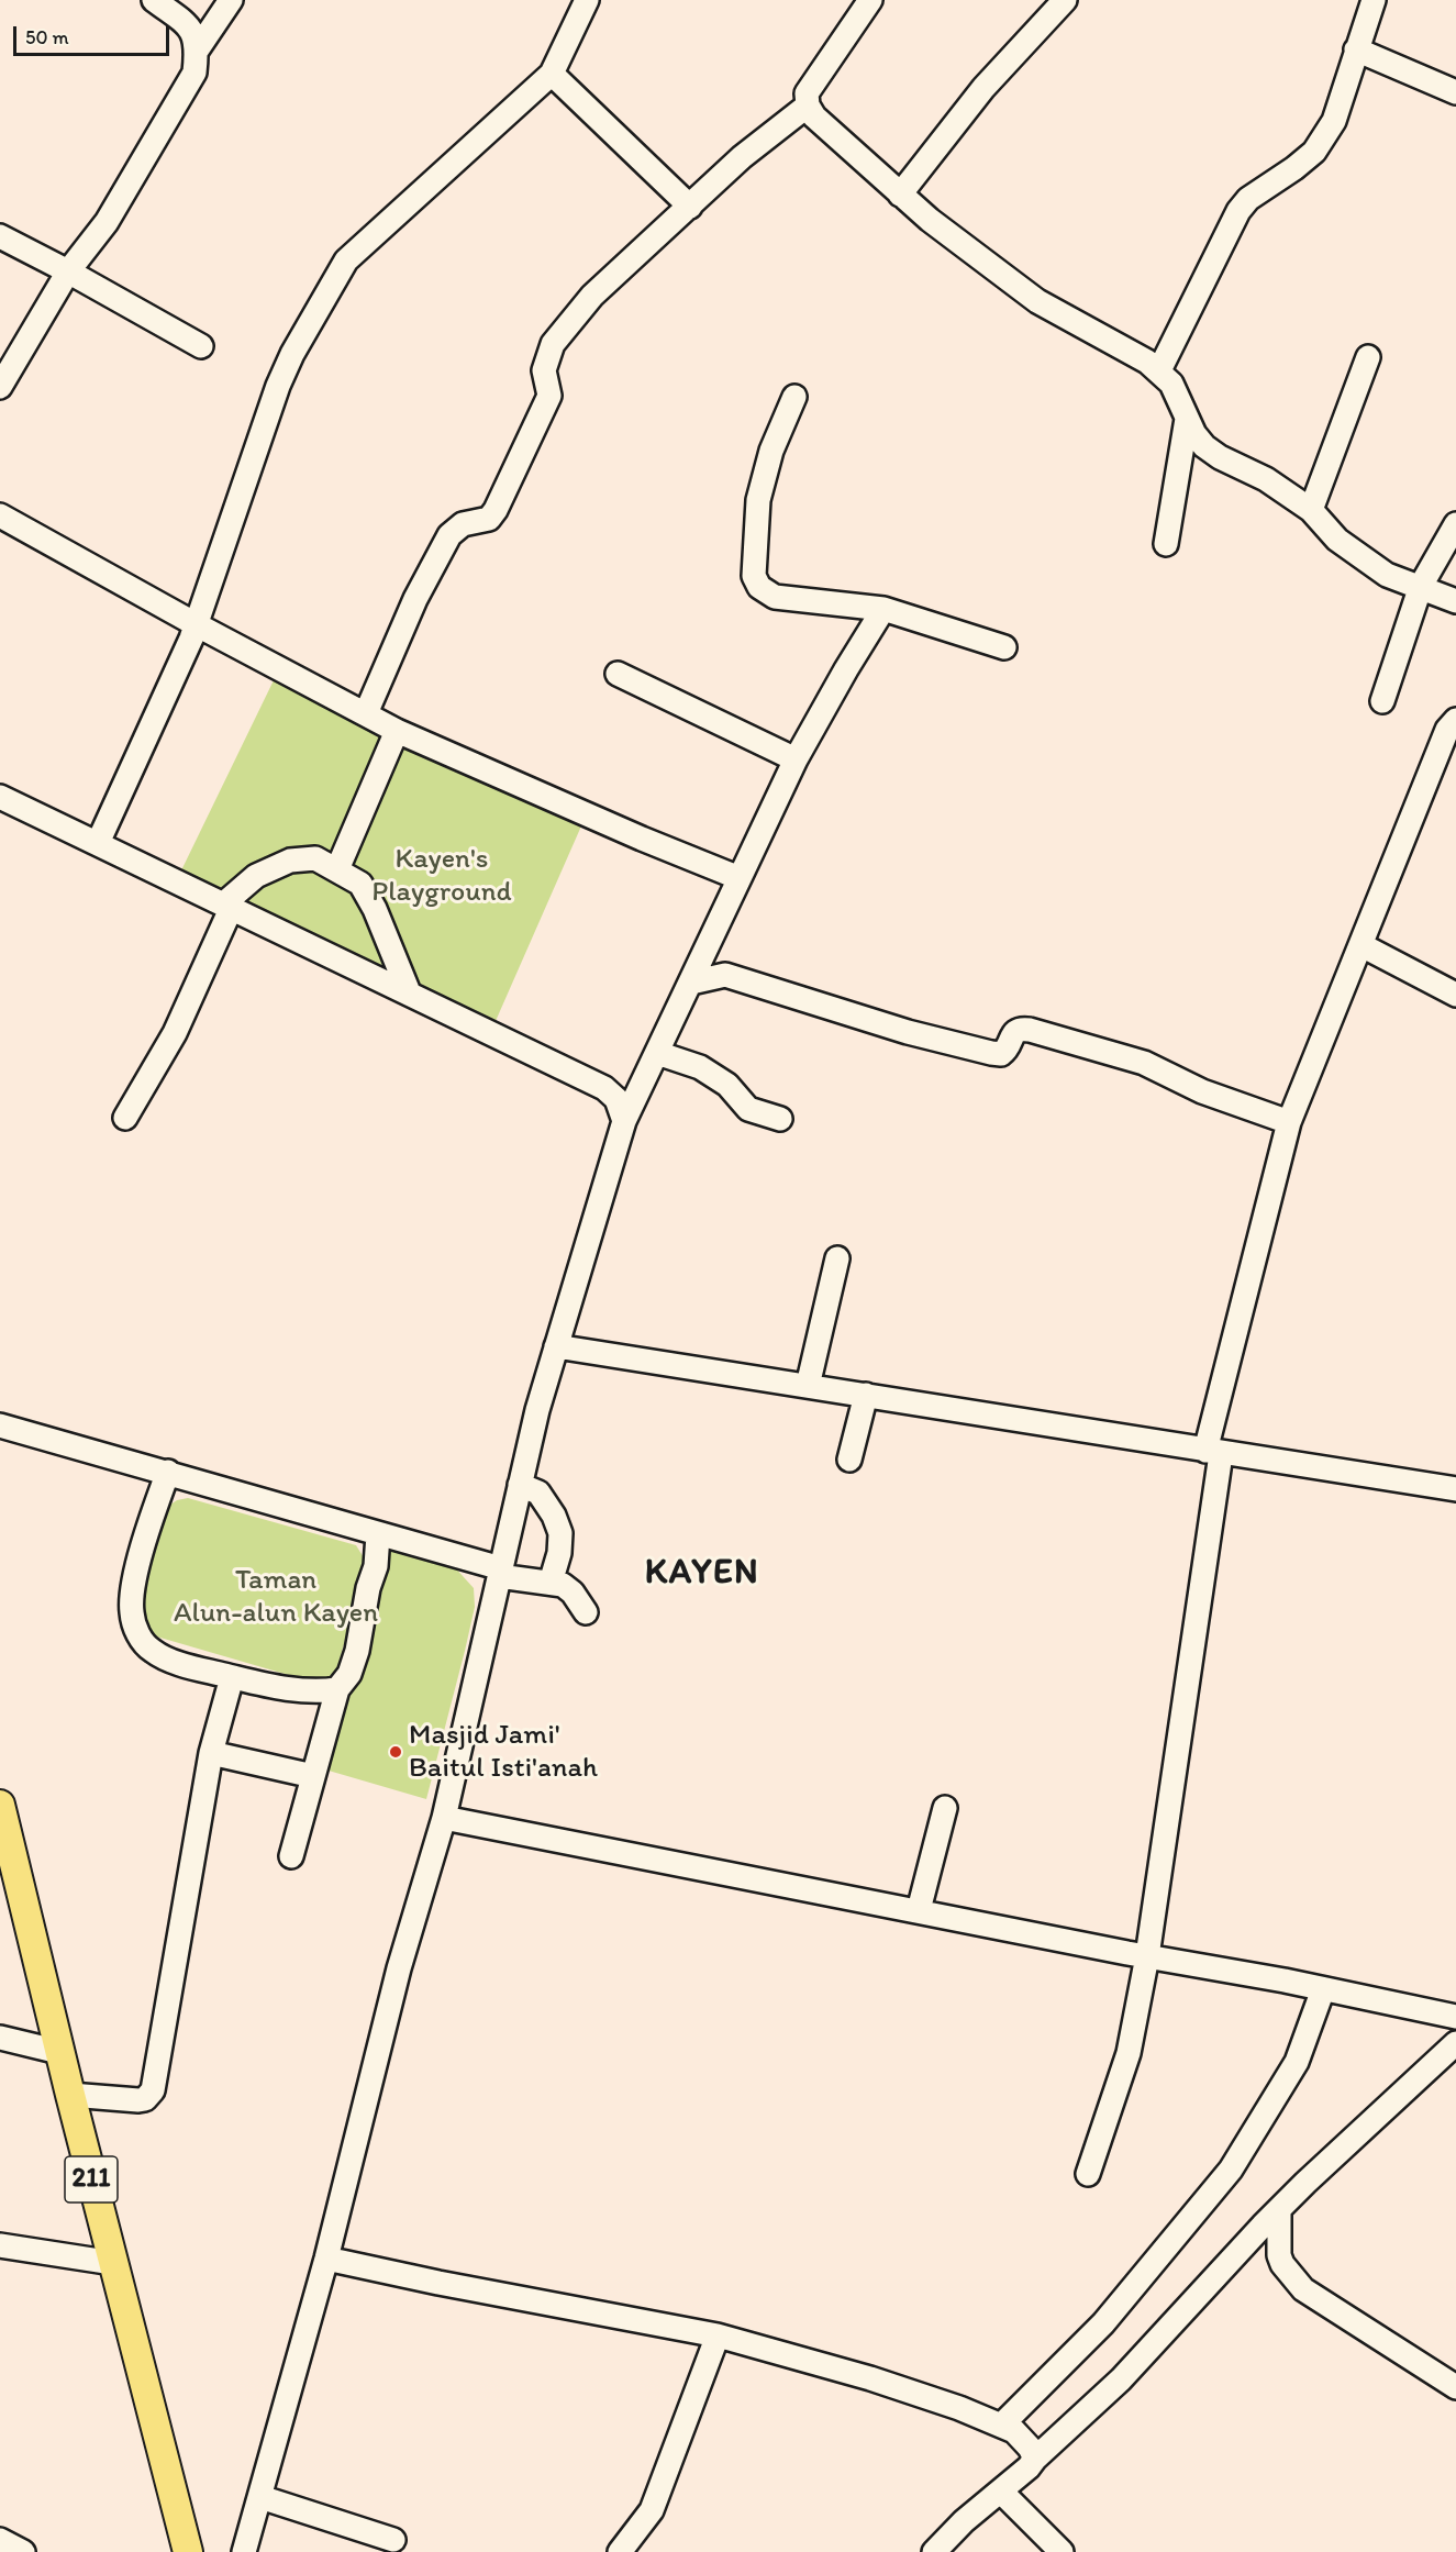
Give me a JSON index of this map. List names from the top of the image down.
{
  "streets": {
    "main road": ["211"]
  },
  "districts": ["KAYEN"],
  "parks": ["Kayen's Playground", "Taman Alun-alun Kayen"],
  "places": ["Masjid Jami' Baitul Isti'anah"],
  "scale_bar": "50 m"
}
